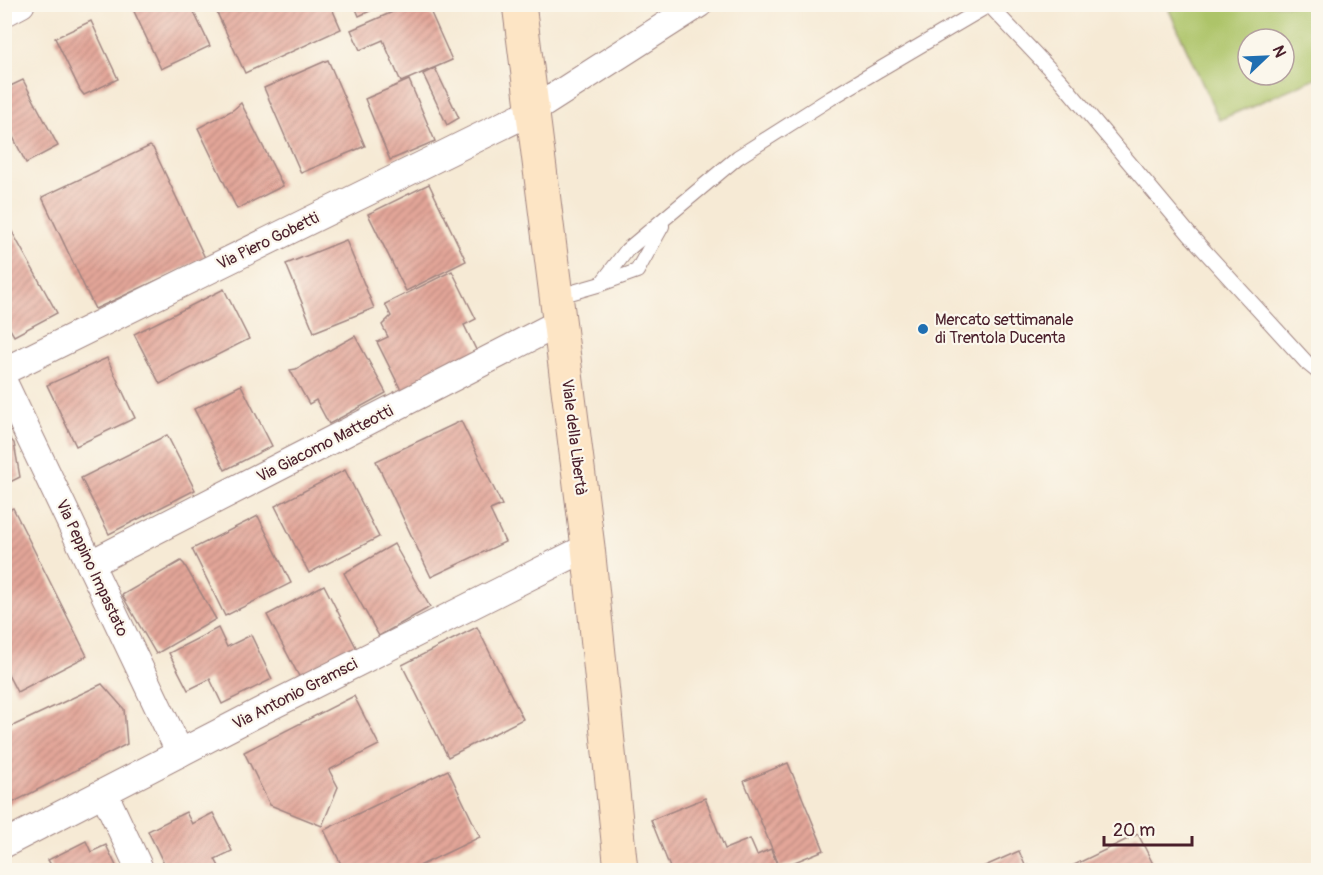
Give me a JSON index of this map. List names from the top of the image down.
{
  "streets": {
    "main road": ["Viale della Libertà"],
    "street": [
      "Via Piero Gobetti",
      "Via Giacomo Matteotti",
      "Via Peppino Impastato",
      "Via Antonio Gramsci"
    ]
  },
  "crossings": [
    ["Via Piero Gobetti", "Viale della Libertà"],
    ["Viale della Libertà", "Via Giacomo Matteotti"],
    ["Viale della Libertà", "Via Antonio Gramsci"],
    ["Via Giacomo Matteotti", "Via Peppino Impastato"],
    ["Via Peppino Impastato", "Via Antonio Gramsci"]
  ],
  "places": ["Mercato settimanale di Trentola Ducenta"],
  "scale_bar": "20 m",
  "north": "top right"
}
